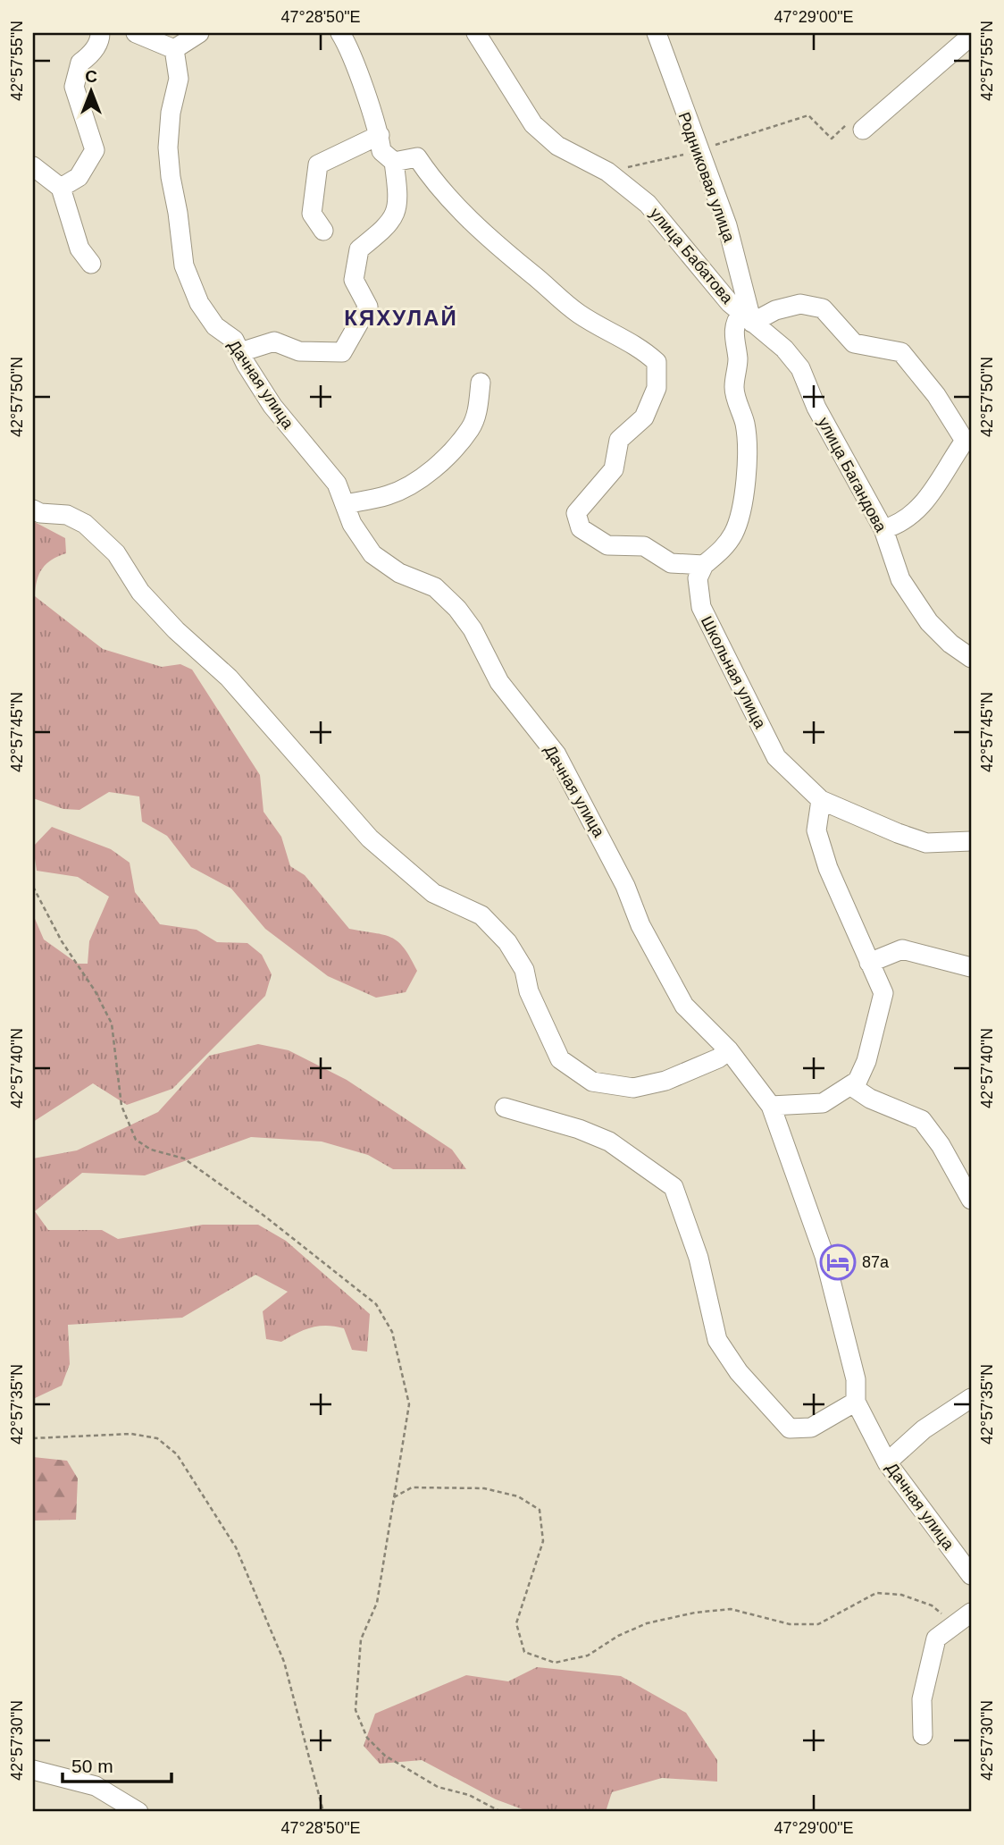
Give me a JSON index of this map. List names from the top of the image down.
{
  "streets": {
    "street": [
      "Родниковая улица",
      "улица Бабатова",
      "Дачная улица",
      "улица Багандова",
      "Школьная улица"
    ]
  },
  "crossings": [
    ["Родниковая улица", "улица Бабатова"],
    ["Родниковая улица", "улица Багандова"],
    ["улица Бабатова", "улица Багандова"]
  ],
  "districts": ["КЯХУЛАЙ"],
  "places": {
    "hotel": ["87а"]
  },
  "scale_bar": "50 m",
  "north": "top",
  "coordinates": [
    "47°28'50\"E",
    "47°29'00\"E",
    "42°57'55\"N",
    "42°57'50\"N",
    "42°57'45\"N",
    "42°57'40\"N",
    "42°57'35\"N",
    "42°57'30\"N"
  ]
}
